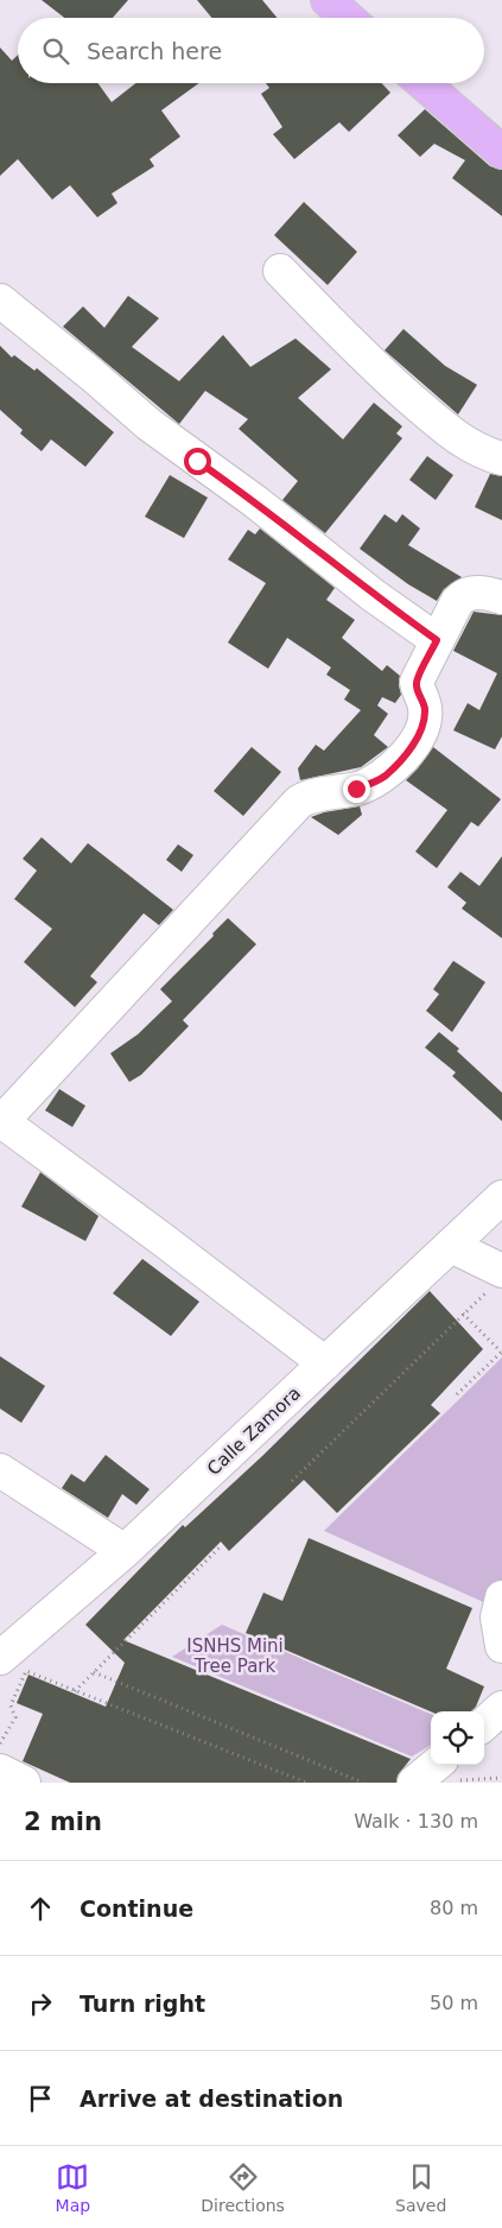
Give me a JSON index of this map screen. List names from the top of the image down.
{
  "streets": {
    "street": ["Calle Zamora"]
  },
  "parks": ["ISNHS Mini Tree Park"],
  "page": {
    "search": "Search here",
    "heading": ["2 min", "Walk · 130 m"],
    "list": [
      ["Continue", "80 m"],
      ["Turn right", "50 m"],
      "Arrive at destination"
    ],
    "nav": ["Map", "Directions", "Saved"]
  }
}
